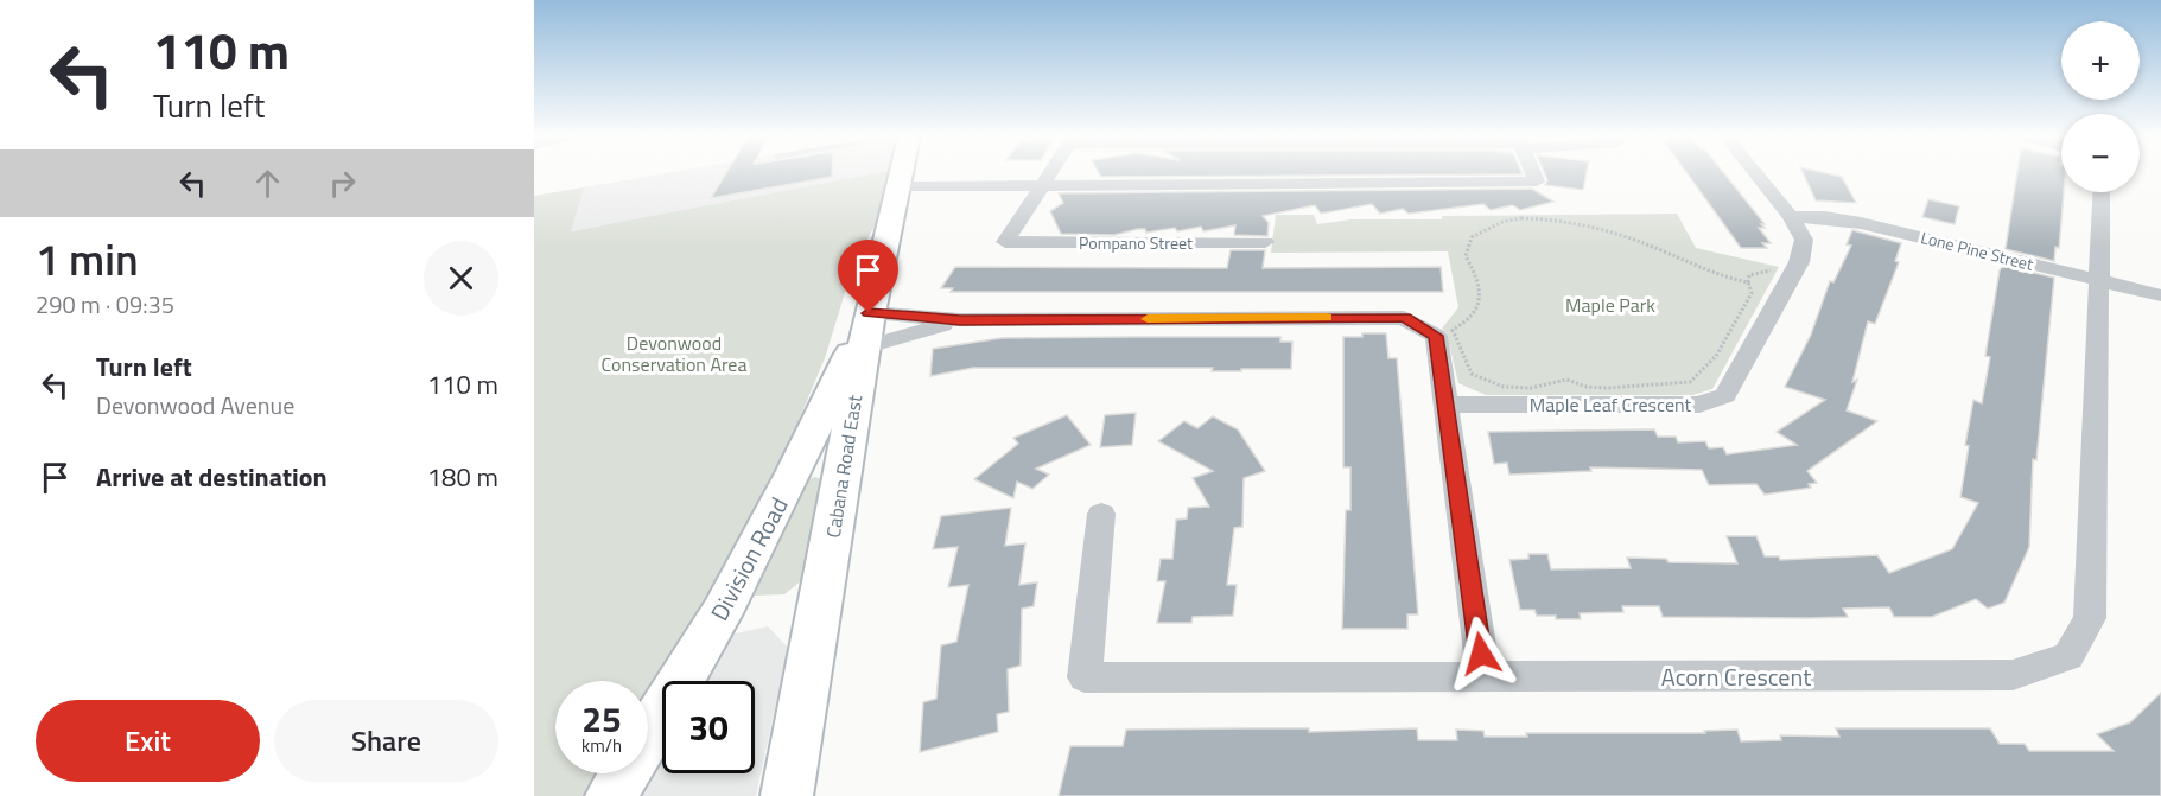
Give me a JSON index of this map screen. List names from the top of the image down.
{
  "streets": {
    "main road": ["Cabana Road East", "Division Road"],
    "street": [
      "Pompano Street",
      "Lone Pine Street",
      "Maple Leaf Crescent",
      "Acorn Crescent"
    ]
  },
  "crossings": [
    ["Lone Pine Street", "Maple Leaf Crescent"],
    ["Lone Pine Street", "Acorn Crescent"],
    ["Cabana Road East", "Division Road"]
  ],
  "parks": ["Maple Park", "Devonwood Conservation Area"],
  "page": {
    "turn": ["110 m", "Turn left"],
    "map_buttons": ["+", "−"],
    "heading": ["1 min", "290 m · 09:35"],
    "list": [
      {
        "name": "Turn left",
        "note": "Devonwood Avenue",
        "value": "110 m"
      },
      {
        "name": "Arrive at destination",
        "value": "180 m"
      }
    ],
    "speed": "25 km/h",
    "limit": "30",
    "buttons": ["Exit", "Share"]
  }
}
